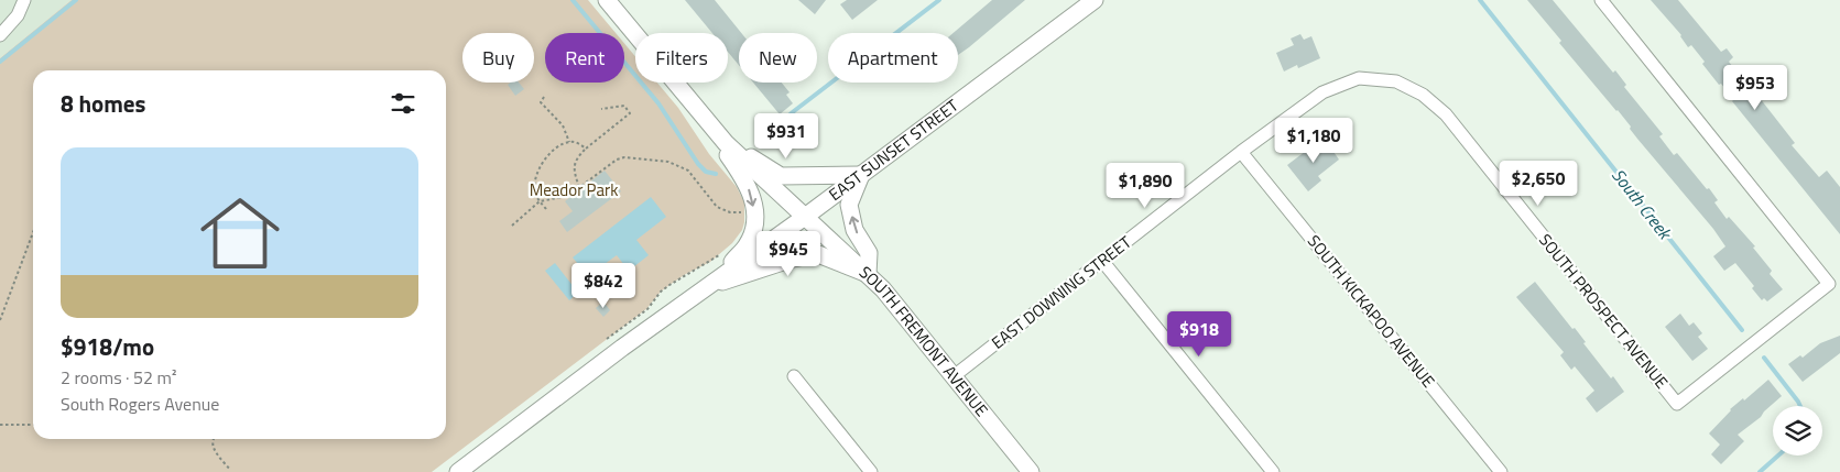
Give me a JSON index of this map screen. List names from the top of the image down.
{
  "streets": {
    "main road": ["EAST SUNSET STREET", "SOUTH FREMONT AVENUE"],
    "street": ["EAST DOWNING STREET", "SOUTH KICKAPOO AVENUE", "SOUTH PROSPECT AVENUE"]
  },
  "crossings": [
    ["EAST SUNSET STREET", "SOUTH FREMONT AVENUE"],
    ["EAST DOWNING STREET", "SOUTH KICKAPOO AVENUE"],
    ["EAST DOWNING STREET", "SOUTH PROSPECT AVENUE"],
    ["EAST DOWNING STREET", "SOUTH FREMONT AVENUE"]
  ],
  "water": ["South Creek"],
  "parks": ["Meador Park"],
  "page": {
    "chip": [
      "Buy",
      "Rent",
      "Filters",
      "New",
      "Apartment"
    ],
    "price": [
      "$953",
      "$931",
      "$1,180",
      "$2,650",
      "$1,890",
      "$945",
      "$842",
      "$918"
    ],
    "heading": "8 homes",
    "list": [
      {
        "name": "$918/mo",
        "note": "2 rooms · 52 m² · South Rogers Avenue"
      }
    ]
  }
}
